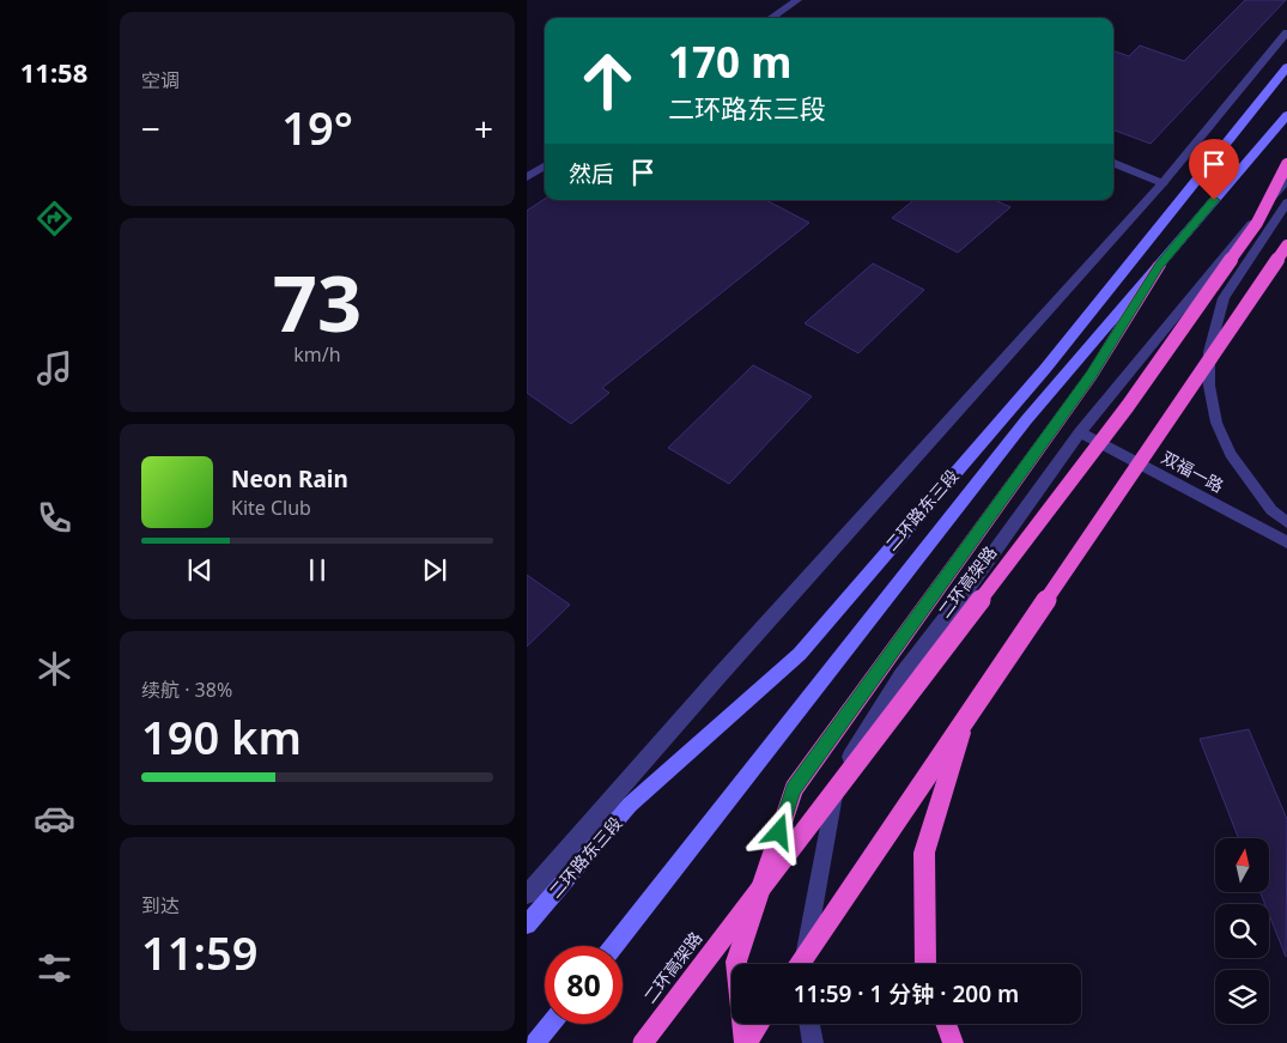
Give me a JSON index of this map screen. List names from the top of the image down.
{
  "streets": {
    "highway": ["二环高架路"],
    "main road": ["二环路东三段"],
    "street": ["双福一路"]
  },
  "north": "top",
  "page": {
    "tabs": "11:58",
    "tile": [
      "空调",
      ["73", "km/h"],
      ["续航 · 38%", "190 km"],
      ["到达", "11:59"]
    ],
    "turn": ["170 m", "二环路东三段"],
    "heat": ["−", "19°", "+"],
    "then": "然后",
    "song": ["Neon Rain", "Kite Club"],
    "limit": "80",
    "trip": "11:59 · 1 分钟 · 200 m"
  }
}
